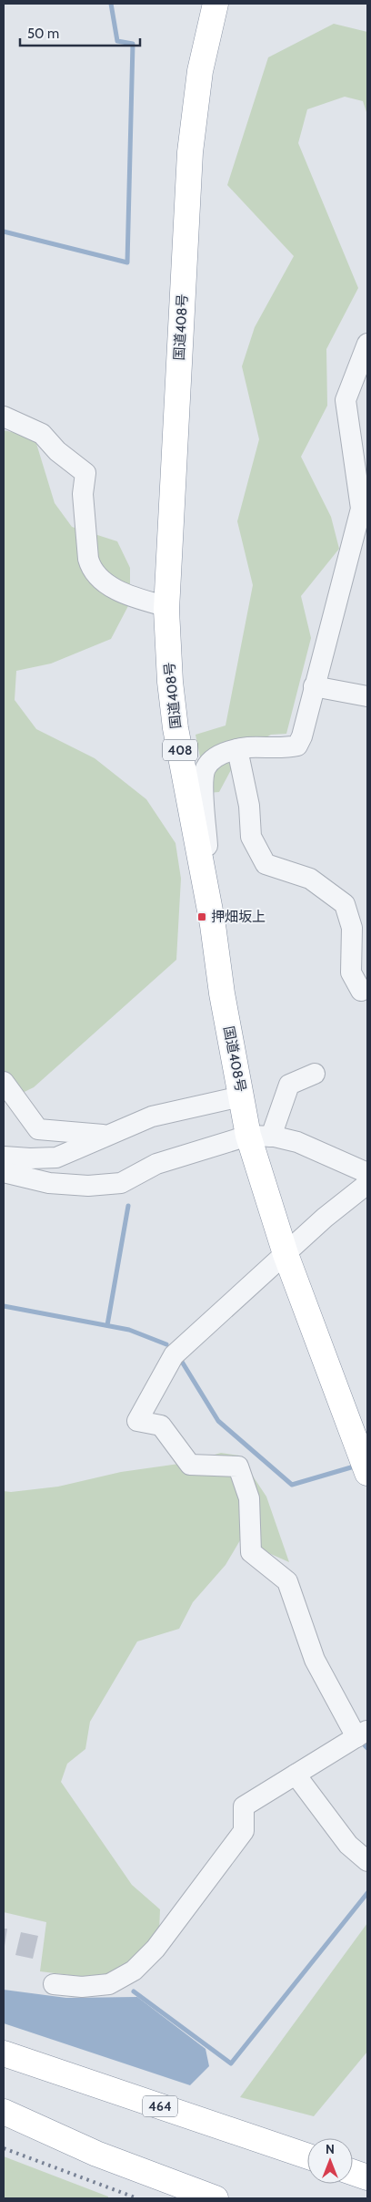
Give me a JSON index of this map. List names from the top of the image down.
{
  "streets": {
    "highway": ["国道408号", "408", "464"]
  },
  "places": {
    "transit": ["押畑坂上"]
  },
  "scale_bar": "50 m",
  "north": "top"
}
